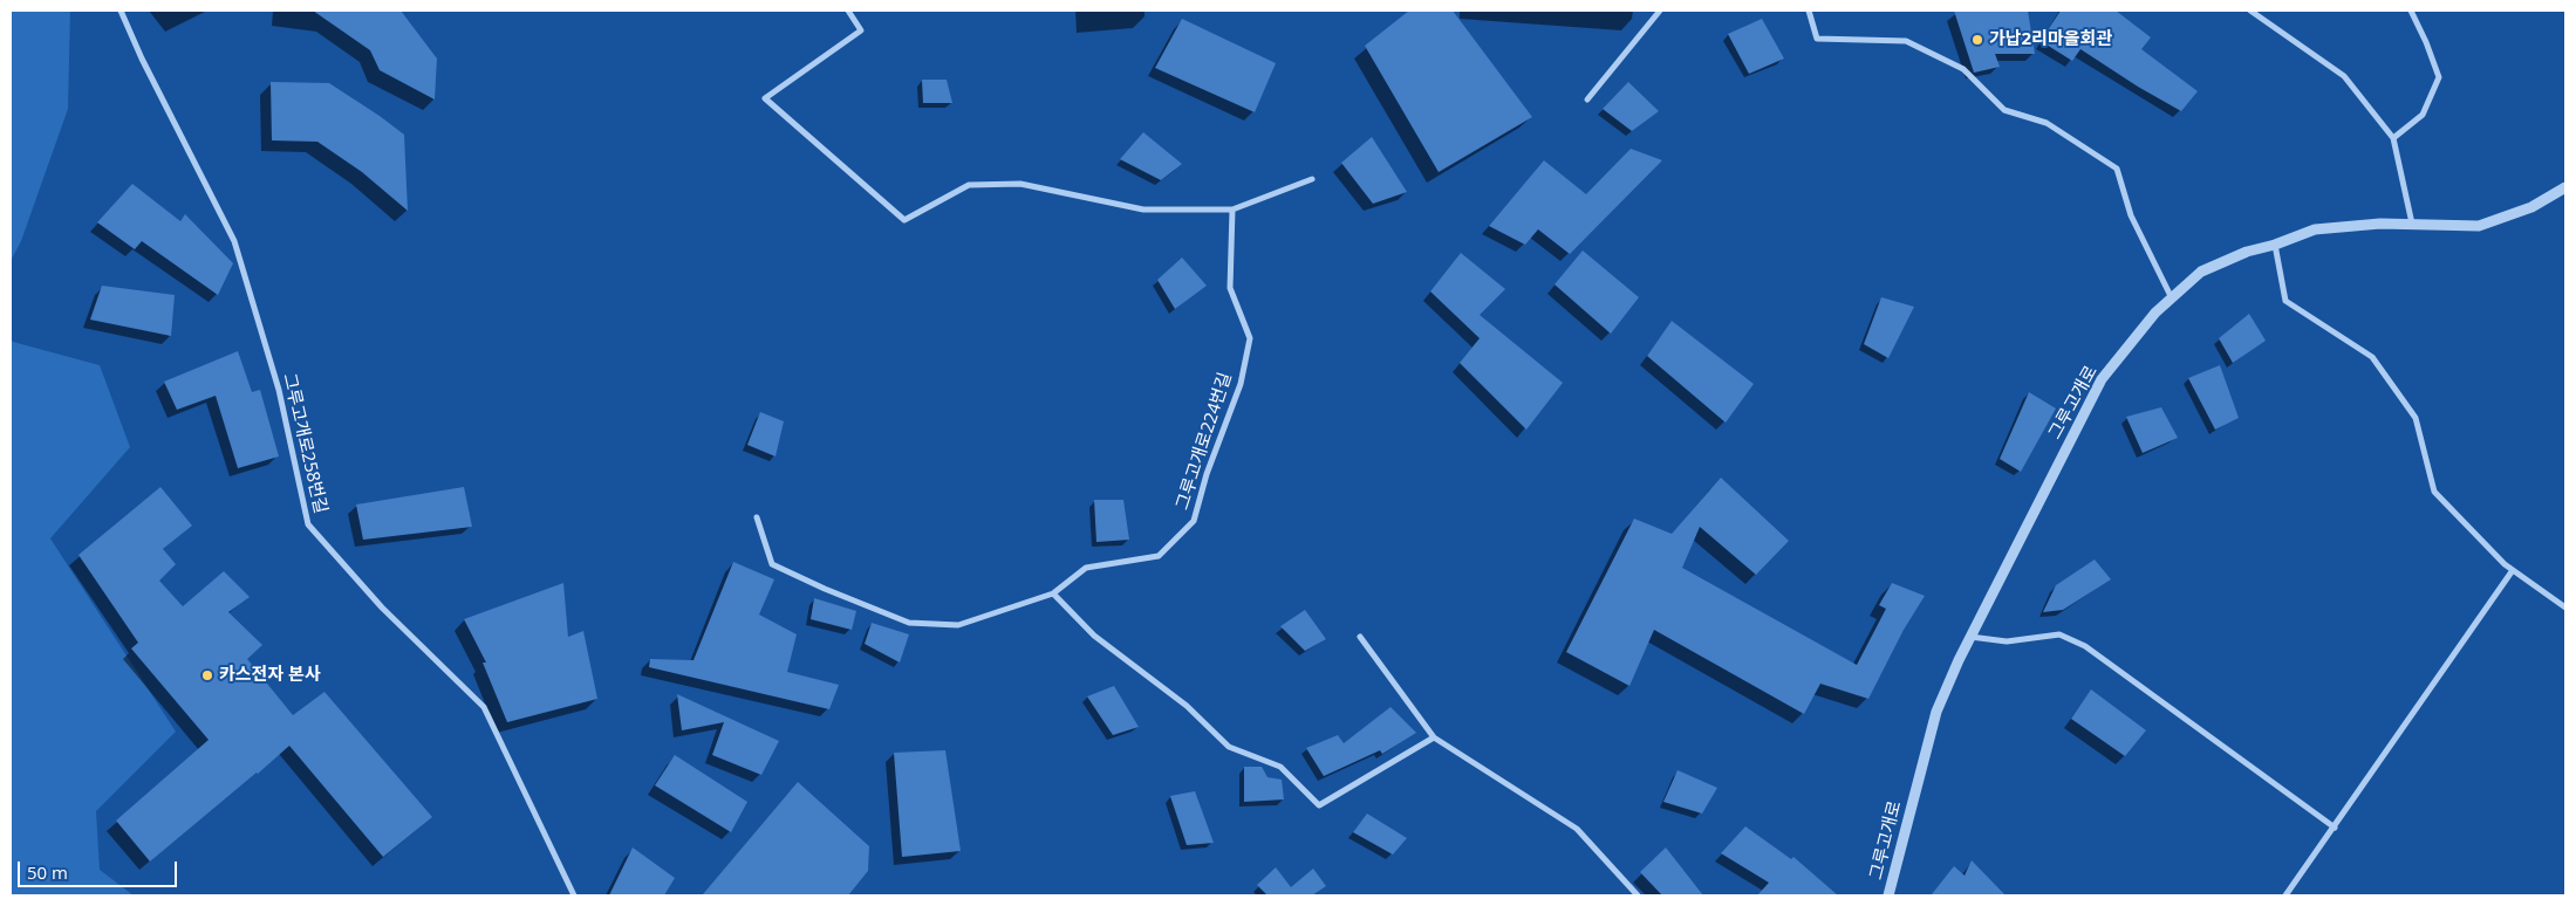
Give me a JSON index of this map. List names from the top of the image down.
{
  "streets": {
    "street": ["그루고개로", "그루고개로224번길", "그루고개로258번길"]
  },
  "places": ["가납2리마을회관", "카스전자 본사"],
  "scale_bar": "50 m"
}
